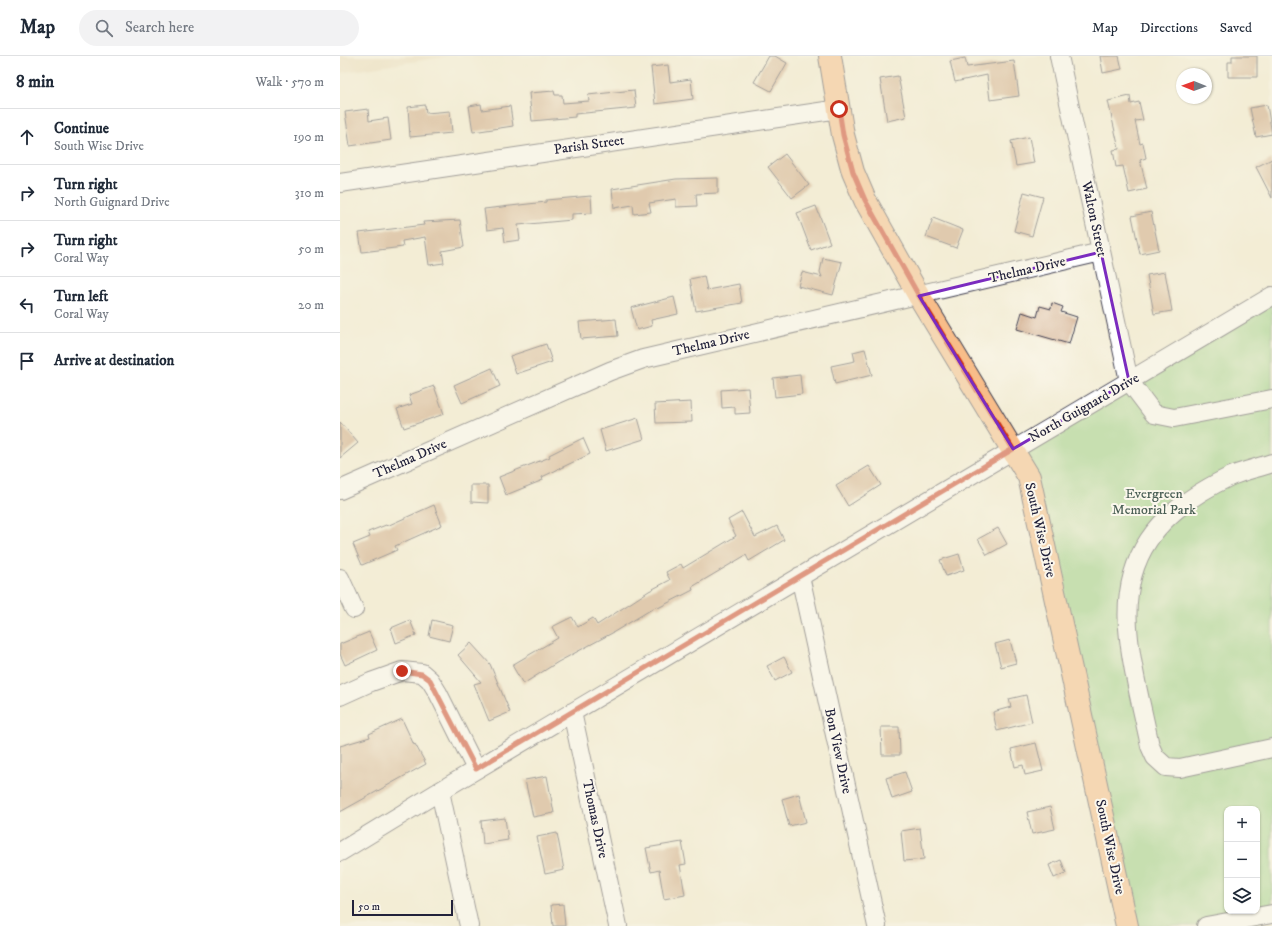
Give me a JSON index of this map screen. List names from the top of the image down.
{
  "streets": {
    "main road": ["South Wise Drive"],
    "street": [
      "Parish Street",
      "Walton Street",
      "Thelma Drive",
      "North Guignard Drive",
      "Bon View Drive",
      "Thomas Drive"
    ]
  },
  "crossings": [
    ["Parish Street", "South Wise Drive"],
    ["Walton Street", "Thelma Drive"],
    ["Walton Street", "North Guignard Drive"],
    ["Thelma Drive", "South Wise Drive"],
    ["North Guignard Drive", "South Wise Drive"],
    ["North Guignard Drive", "Bon View Drive"],
    ["North Guignard Drive", "Thomas Drive"]
  ],
  "parks": ["Evergreen Memorial Park"],
  "scale_bar": "50 m",
  "north": "left",
  "page": {
    "header": "Map",
    "search": "Search here",
    "nav": ["Map", "Directions", "Saved"],
    "heading": ["8 min", "Walk · 570 m"],
    "list": [
      ["Continue", "South Wise Drive", "190 m"],
      ["Turn right", "North Guignard Drive", "310 m"],
      ["Turn right", "Coral Way", "50 m"],
      ["Turn left", "Coral Way", "20 m"],
      "Arrive at destination"
    ],
    "map_buttons": ["+", "−"],
    "scale": "50 m"
  }
}
